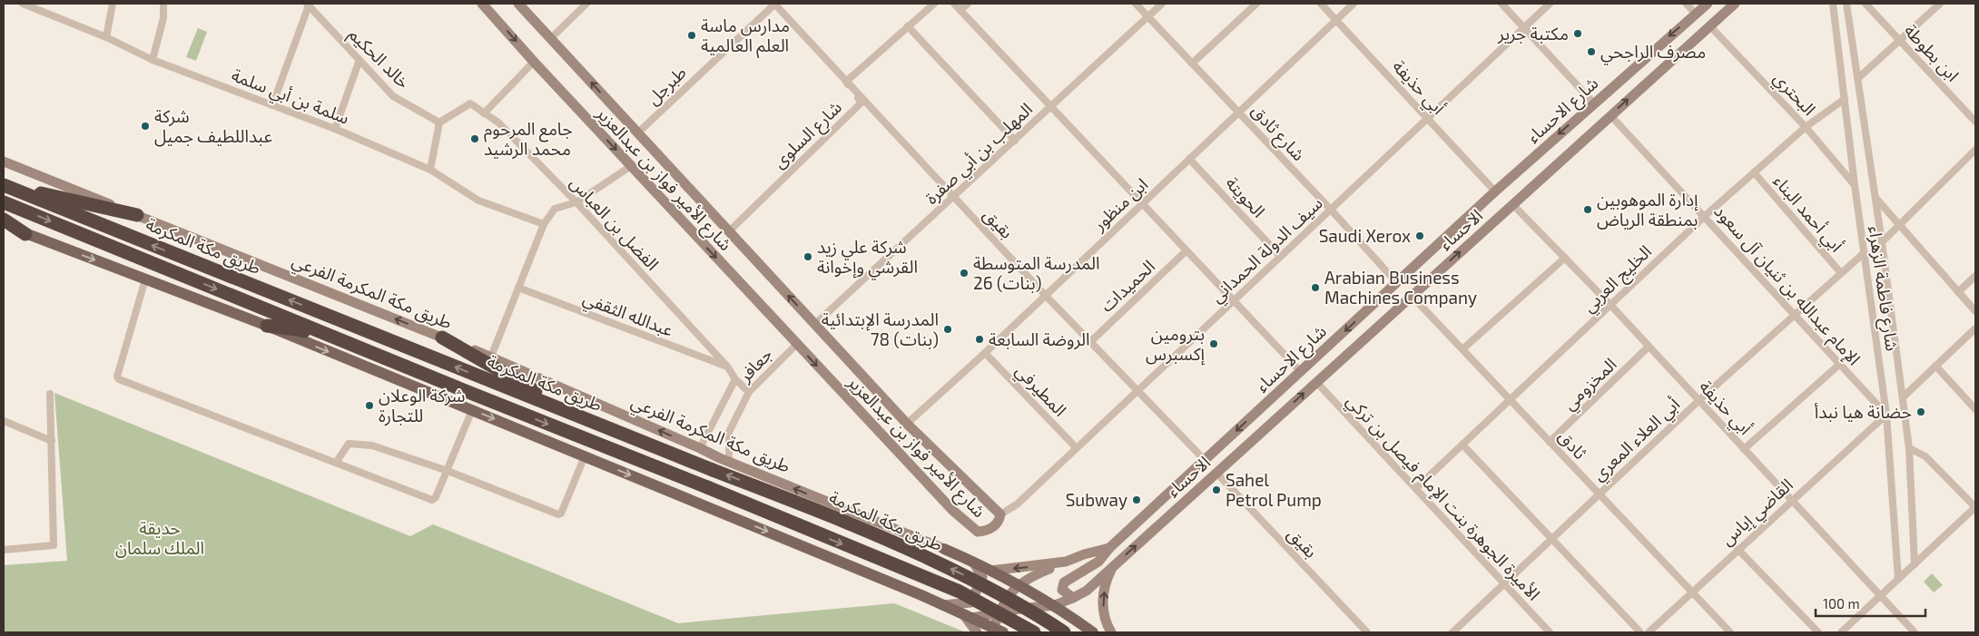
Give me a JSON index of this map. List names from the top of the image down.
{
  "streets": {
    "highway": ["طريق مكة المكرمة"],
    "main road": [
      "شارع الاحساء",
      "شارع الأمير فواز بن عبدالعزير",
      "الاحساء",
      "طريق مكة المكرمة الفرعي"
    ],
    "street": [
      "ابن بطوطة",
      "خالد الحكيم",
      "طبرجل",
      "أبي حذيفة",
      "البحتري",
      "سلمة بن أبي سلمة",
      "شارع ثادق",
      "شارع السلوى",
      "المهلب بن أبي صفرة",
      "الحويتة",
      "ابن منظور",
      "أبي أحمد البناء",
      "الفضل بن العباس",
      "بقيق",
      "سيف الدولة الحمداني",
      "الخليج العربي",
      "الإمام عبدالله بن ثنيان آل سعود",
      "الحميدات",
      "شارع فاطمة الزهراء",
      "عبدالله الثقفي",
      "جعافر",
      "المخزومي",
      "المطيرفي",
      "أبي العلاء المعري",
      "ثادق",
      "الأميرة الجوهرة بنت الإمام فيصل بن تركي",
      "القاضي إياس"
    ]
  },
  "crossings": [
    ["خالد الحكيم", "الفضل بن العباس"],
    ["طبرجل", "شارع الأمير فواز بن عبدالعزير"],
    ["طبرجل", "بقيق"],
    ["أبي حذيفة", "شارع الاحساء"],
    ["أبي حذيفة", "ابن منظور"],
    ["أبي حذيفة", "الاحساء"],
    ["أبي حذيفة", "سيف الدولة الحمداني"],
    ["أبي حذيفة", "الخليج العربي"],
    ["أبي حذيفة", "المخزومي"],
    ["أبي حذيفة", "أبي العلاء المعري"],
    ["أبي حذيفة", "القاضي إياس"],
    ["البحتري", "الاحساء"],
    ["البحتري", "الخليج العربي"],
    ["البحتري", "شارع فاطمة الزهراء"],
    ["شارع الاحساء", "شارع ثادق"],
    ["شارع الاحساء", "بقيق"],
    ["شارع الاحساء", "الاحساء"],
    ["شارع ثادق", "المهلب بن أبي صفرة"],
    ["شارع ثادق", "ابن منظور"],
    ["شارع ثادق", "سيف الدولة الحمداني"],
    ["شارع السلوى", "شارع الأمير فواز بن عبدالعزير"],
    ["شارع السلوى", "بقيق"],
    ["المهلب بن أبي صفرة", "شارع الأمير فواز بن عبدالعزير"],
    ["المهلب بن أبي صفرة", "بقيق"],
    ["شارع الأمير فواز بن عبدالعزير", "ابن منظور"],
    ["شارع الأمير فواز بن عبدالعزير", "سيف الدولة الحمداني"],
    ["شارع الأمير فواز بن عبدالعزير", "جعافر"],
    ["الحويتة", "ابن منظور"],
    ["الحويتة", "سيف الدولة الحمداني"],
    ["ابن منظور", "بقيق"],
    ["ابن منظور", "المطيرفي"],
    ["أبي أحمد البناء", "الخليج العربي"],
    ["أبي أحمد البناء", "أبي العلاء المعري"],
    ["الفضل بن العباس", "عبدالله الثقفي"],
    ["الفضل بن العباس", "جعافر"],
    ["بقيق", "الاحساء"],
    ["بقيق", "سيف الدولة الحمداني"],
    ["بقيق", "الحميدات"],
    ["الاحساء", "الإمام عبدالله بن ثنيان آل سعود"],
    ["الاحساء", "ثادق"],
    ["الاحساء", "الأميرة الجوهرة بنت الإمام فيصل بن تركي"],
    ["سيف الدولة الحمداني", "المطيرفي"],
    ["الخليج العربي", "الإمام عبدالله بن ثنيان آل سعود"],
    ["الخليج العربي", "شارع فاطمة الزهراء"],
    ["الخليج العربي", "ثادق"],
    ["الخليج العربي", "الأميرة الجوهرة بنت الإمام فيصل بن تركي"],
    ["الإمام عبدالله بن ثنيان آل سعود", "شارع فاطمة الزهراء"],
    ["الإمام عبدالله بن ثنيان آل سعود", "أبي العلاء المعري"],
    ["الإمام عبدالله بن ثنيان آل سعود", "القاضي إياس"],
    ["شارع فاطمة الزهراء", "أبي العلاء المعري"],
    ["شارع فاطمة الزهراء", "القاضي إياس"],
    ["طريق مكة المكرمة الفرعي", "جعافر"],
    ["المخزومي", "ثادق"],
    ["أبي العلاء المعري", "ثادق"],
    ["أبي العلاء المعري", "الأميرة الجوهرة بنت الإمام فيصل بن تركي"],
    ["ثادق", "القاضي إياس"]
  ],
  "one_way": ["شارع الاحساء", "الاحساء"],
  "parks": ["حديقة الملك سلمان"],
  "places": [
    "مكتبة جرير",
    "مدارس ماسة العلم العالمية",
    "مصرف الراجحي",
    "شركة عبداللطيف جميل",
    "جامع المرحوم محمد الرشيد",
    "إدارة الموهوبين بمنطقة الرياض",
    "Saudi Xerox",
    "شركة علي زيد القرشي وإخوانة",
    "المدرسة المتوسطة 26 (بنات)",
    "Arabian Business Machines Company",
    "المدرسة الإبتدائية 78 (بنات)",
    "الروضة السابعة",
    "بترومين إكسبرس",
    "شركة الوعلان للتجارة",
    "حضانة هيا نبدأ",
    "Sahel Petrol Pump",
    "Subway"
  ],
  "scale_bar": "100 m"
}
